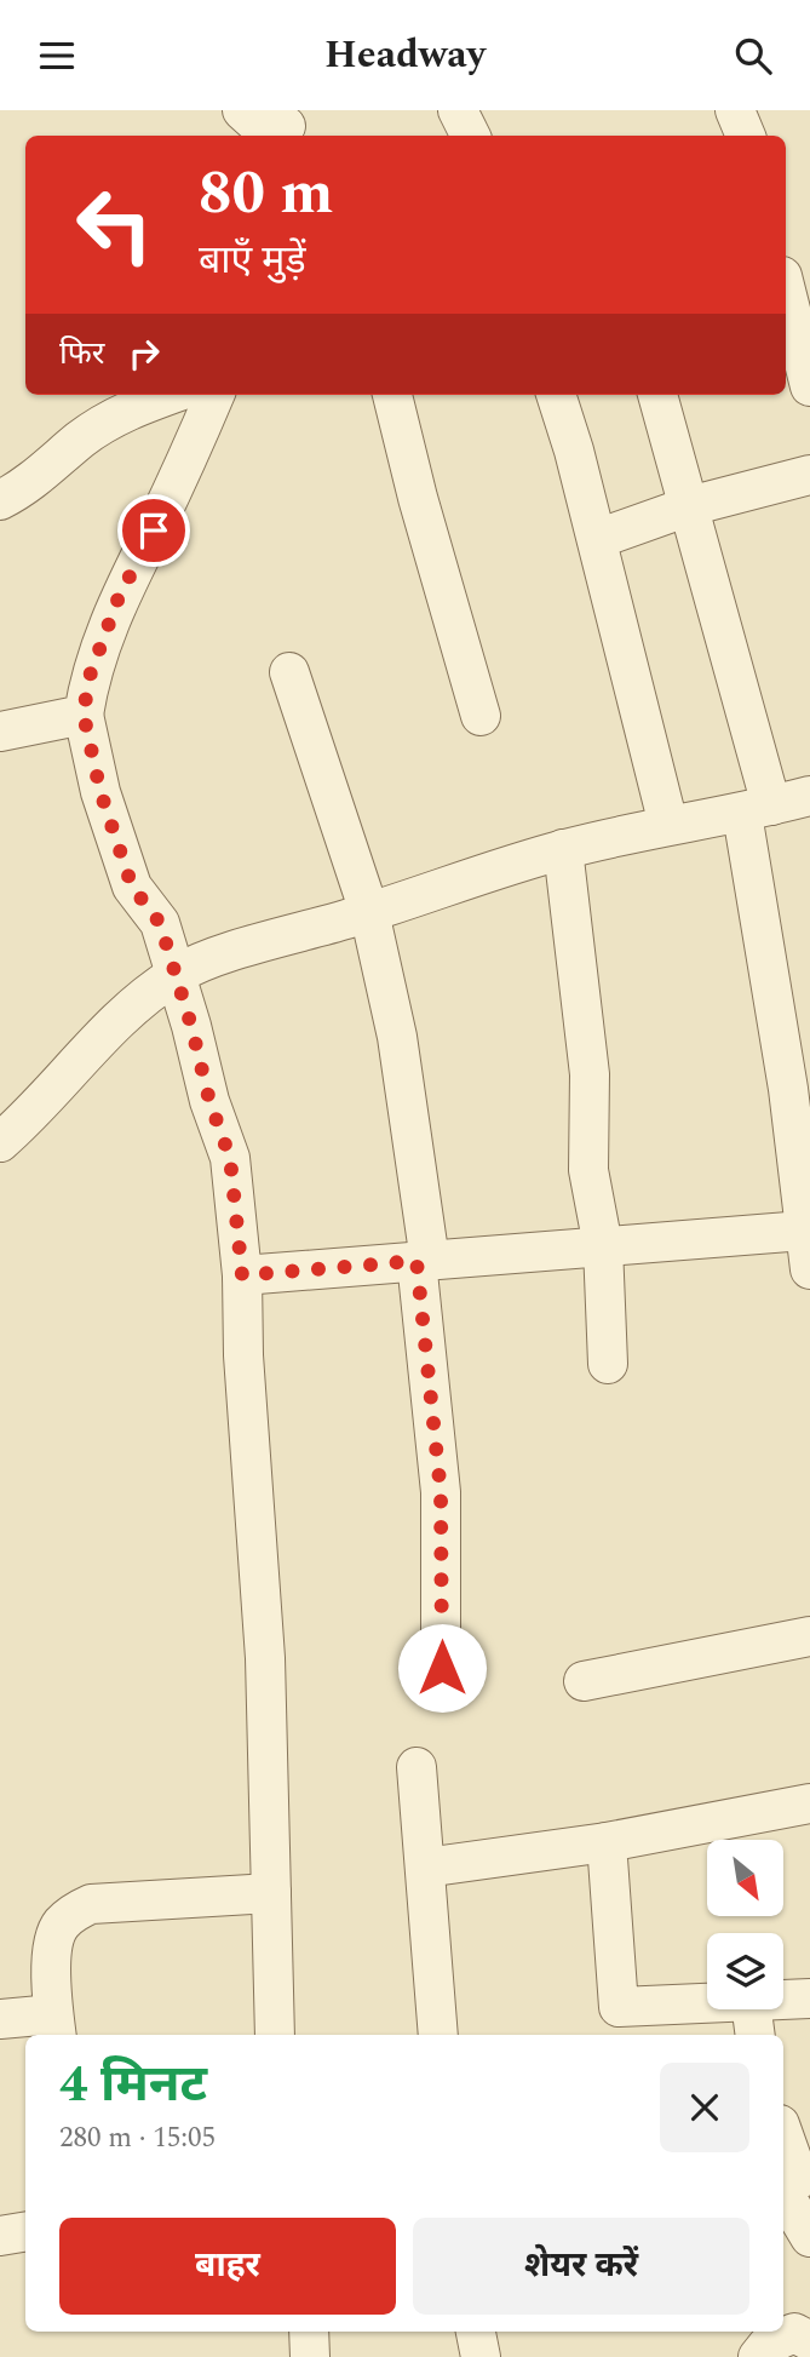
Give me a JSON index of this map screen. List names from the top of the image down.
{
  "north": "bottom right",
  "page": {
    "header": "Headway",
    "turn": ["80 m", "बाएँ मुड़ें"],
    "then": "फिर",
    "heading": ["4 मिनट", "280 m · 15:05"],
    "buttons": ["बाहर", "शेयर करें"]
  }
}
